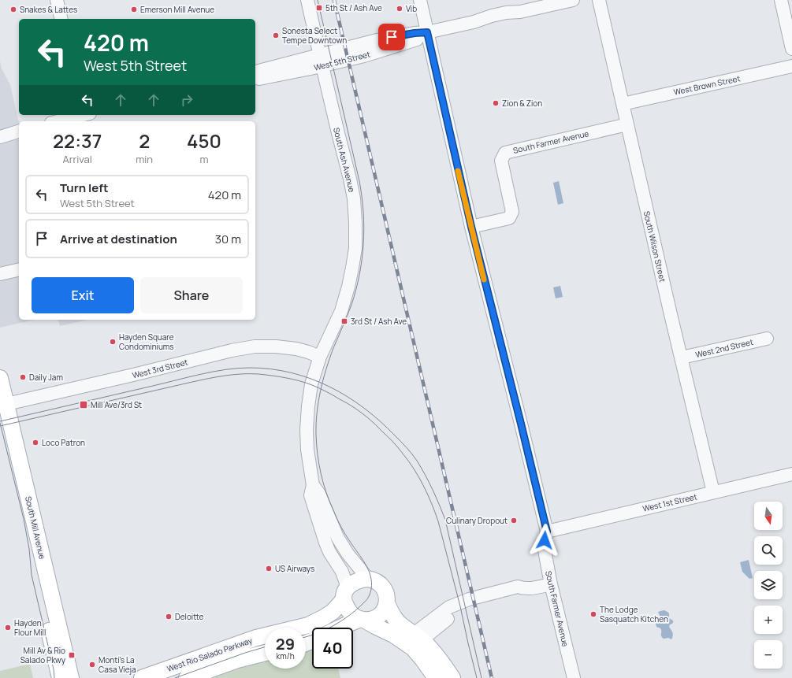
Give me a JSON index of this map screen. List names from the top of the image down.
{
  "streets": {
    "main road": ["South Mill Avenue", "West Rio Salado Parkway"],
    "street": [
      "West 5th Street",
      "West Brown Street",
      "South Farmer Avenue",
      "South Ash Avenue",
      "South Wilson Street",
      "West 2nd Street",
      "West 3rd Street",
      "West 1st Street"
    ]
  },
  "crossings": [
    ["West 5th Street", "South Farmer Avenue"],
    ["West 5th Street", "South Ash Avenue"],
    ["West Brown Street", "South Wilson Street"],
    ["South Farmer Avenue", "South Wilson Street"],
    ["South Farmer Avenue", "West 1st Street"],
    ["South Ash Avenue", "West 3rd Street"],
    ["South Ash Avenue", "West Rio Salado Parkway"],
    ["South Wilson Street", "West 2nd Street"],
    ["South Wilson Street", "West 1st Street"],
    ["West 3rd Street", "South Mill Avenue"]
  ],
  "places": {
    "transit": [
      "5th St / Ash Ave",
      "3rd St / Ash Ave",
      "Mill Ave/3rd St",
      "Mill Av & Rio Salado Pkwy"
    ],
    "other": [
      "Vib",
      "Snakes & Lattes",
      "Emerson Mill Avenue",
      "Sonesta Select Tempe Downtown",
      "Zion & Zion",
      "Hayden Square Condominiums",
      "Daily Jam",
      "Loco Patron",
      "Culinary Dropout",
      "US Airways",
      "The Lodge Sasquatch Kitchen",
      "Deloitte",
      "Hayden Flour Mill",
      "Monti's La Casa Vieja"
    ]
  },
  "north": "bottom",
  "page": {
    "turn": ["420 m", "West 5th Street"],
    "eta": [
      "22:37",
      "Arrival",
      "2",
      "min",
      "450",
      "m"
    ],
    "list": [
      {
        "name": "Turn left",
        "note": "West 5th Street",
        "value": "420 m"
      },
      {
        "name": "Arrive at destination",
        "value": "30 m"
      }
    ],
    "buttons": ["Exit", "Share"],
    "map_buttons": ["+", "−"],
    "speed": "29 km/h",
    "limit": "40"
  }
}
